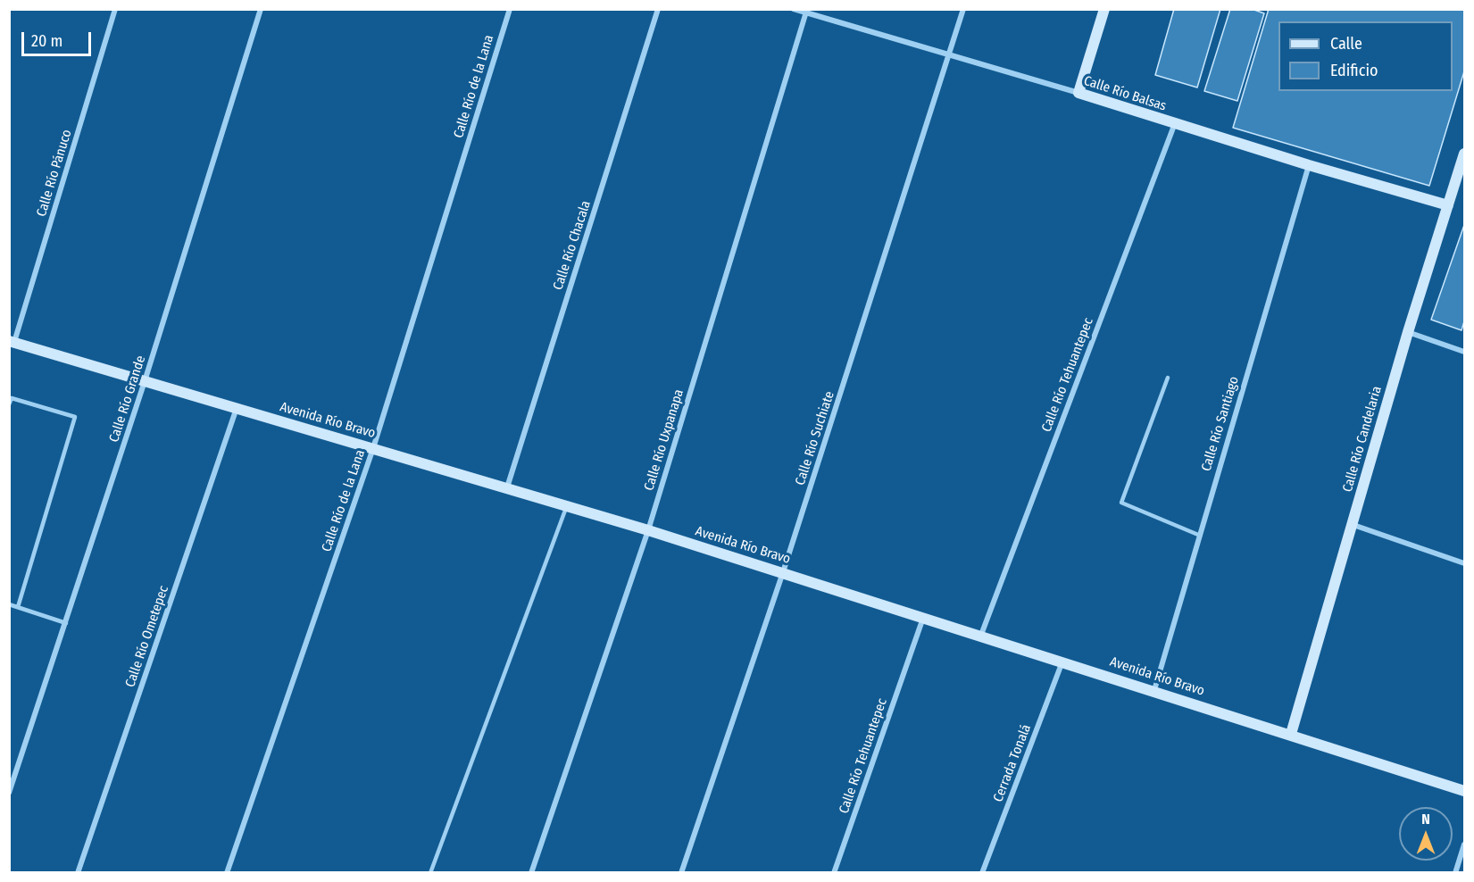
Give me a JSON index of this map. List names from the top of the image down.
{
  "streets": {
    "main road": ["Calle Río Balsas", "Avenida Río Bravo", "Calle Río Candelaria"],
    "street": [
      "Calle Río de la Lana",
      "Calle Río Pánuco",
      "Calle Río Chacala",
      "Calle Río Tehuantepec",
      "Calle Río Grande",
      "Calle Río Santiago",
      "Calle Río Suchiate",
      "Calle Río Uxpanapa",
      "Calle Río Ometepec",
      "Cerrada Tonalá"
    ]
  },
  "crossings": [
    ["Calle Río de la Lana", "Avenida Río Bravo"],
    ["Calle Río Balsas", "Calle Río Tehuantepec"],
    ["Calle Río Balsas", "Calle Río Santiago"],
    ["Calle Río Balsas", "Calle Río Suchiate"],
    ["Calle Río Balsas", "Calle Río Candelaria"],
    ["Calle Río Balsas", "Calle Río Uxpanapa"],
    ["Calle Río Pánuco", "Avenida Río Bravo"],
    ["Calle Río Chacala", "Avenida Río Bravo"],
    ["Calle Río Tehuantepec", "Avenida Río Bravo"],
    ["Calle Río Grande", "Avenida Río Bravo"],
    ["Avenida Río Bravo", "Calle Río Santiago"],
    ["Avenida Río Bravo", "Calle Río Suchiate"],
    ["Avenida Río Bravo", "Calle Río Candelaria"],
    ["Avenida Río Bravo", "Calle Río Uxpanapa"],
    ["Avenida Río Bravo", "Calle Río Ometepec"],
    ["Avenida Río Bravo", "Cerrada Tonalá"]
  ],
  "legend": ["Calle", "Edificio"],
  "scale_bar": "20 m",
  "north": "top"
}
